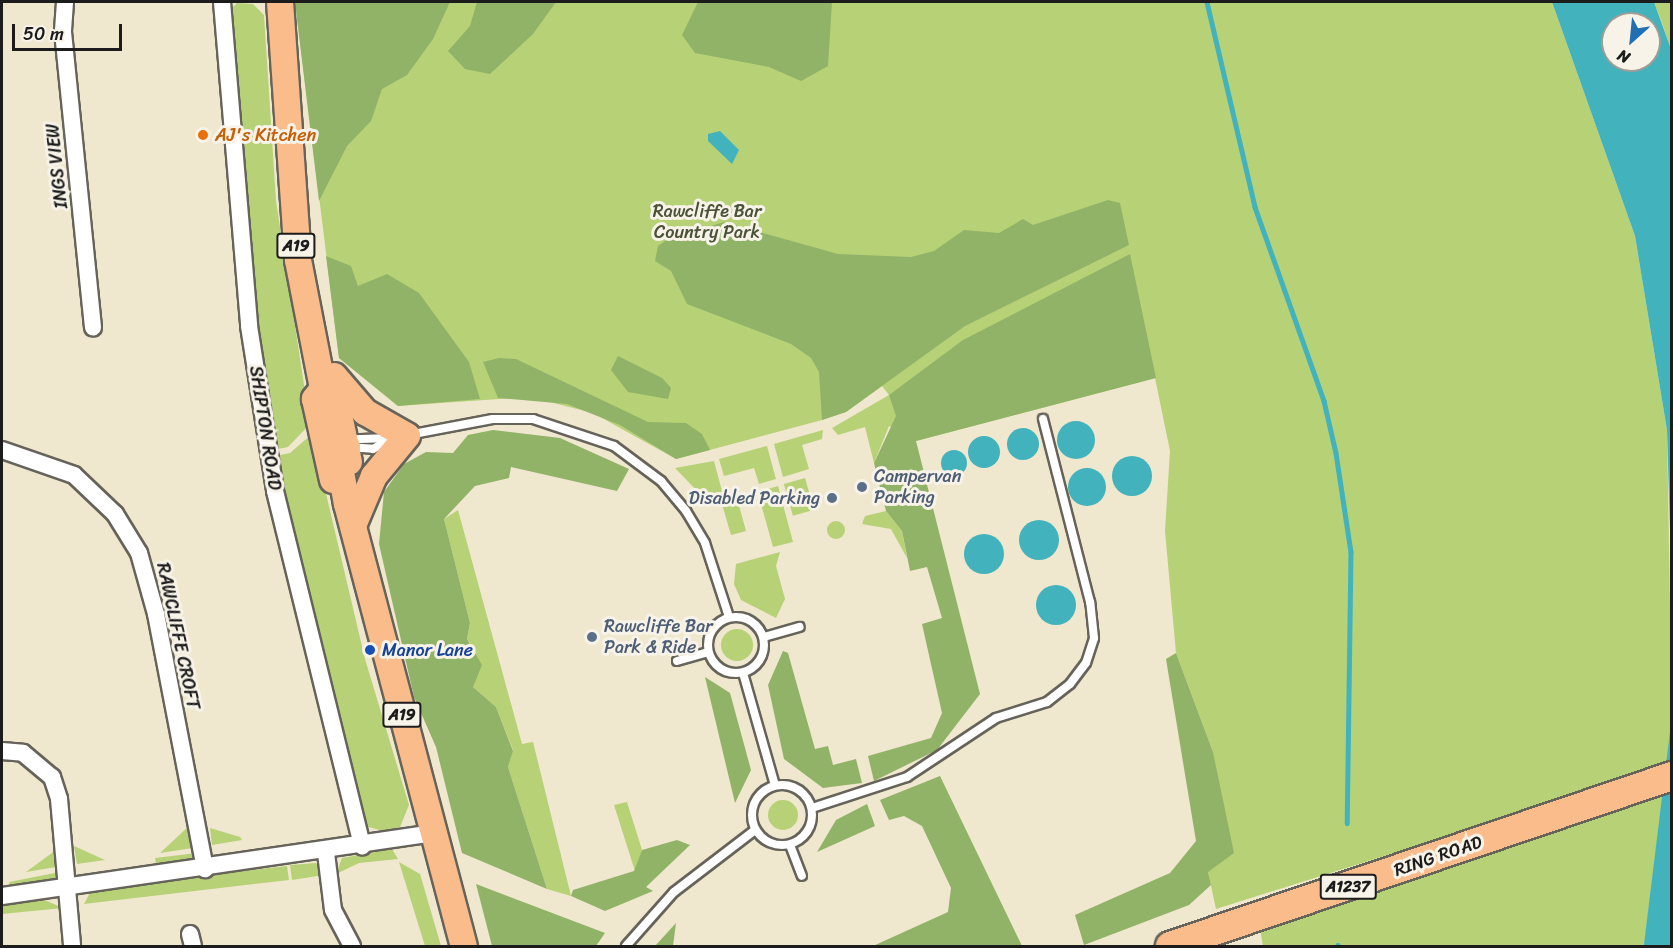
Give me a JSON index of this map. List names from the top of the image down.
{
  "streets": {
    "highway": ["RING ROAD", "A1237"],
    "main road": ["A19"],
    "street": ["INGS VIEW", "SHIPTON ROAD", "RAWCLIFFE CROFT"]
  },
  "parks": ["Rawcliffe Bar Country Park"],
  "places": [
    "AJ's Kitchen",
    "Campervan Parking",
    "Disabled Parking",
    "Rawcliffe Bar Park & Ride",
    "Manor Lane"
  ],
  "scale_bar": "50 m",
  "north": "bottom left"
}
